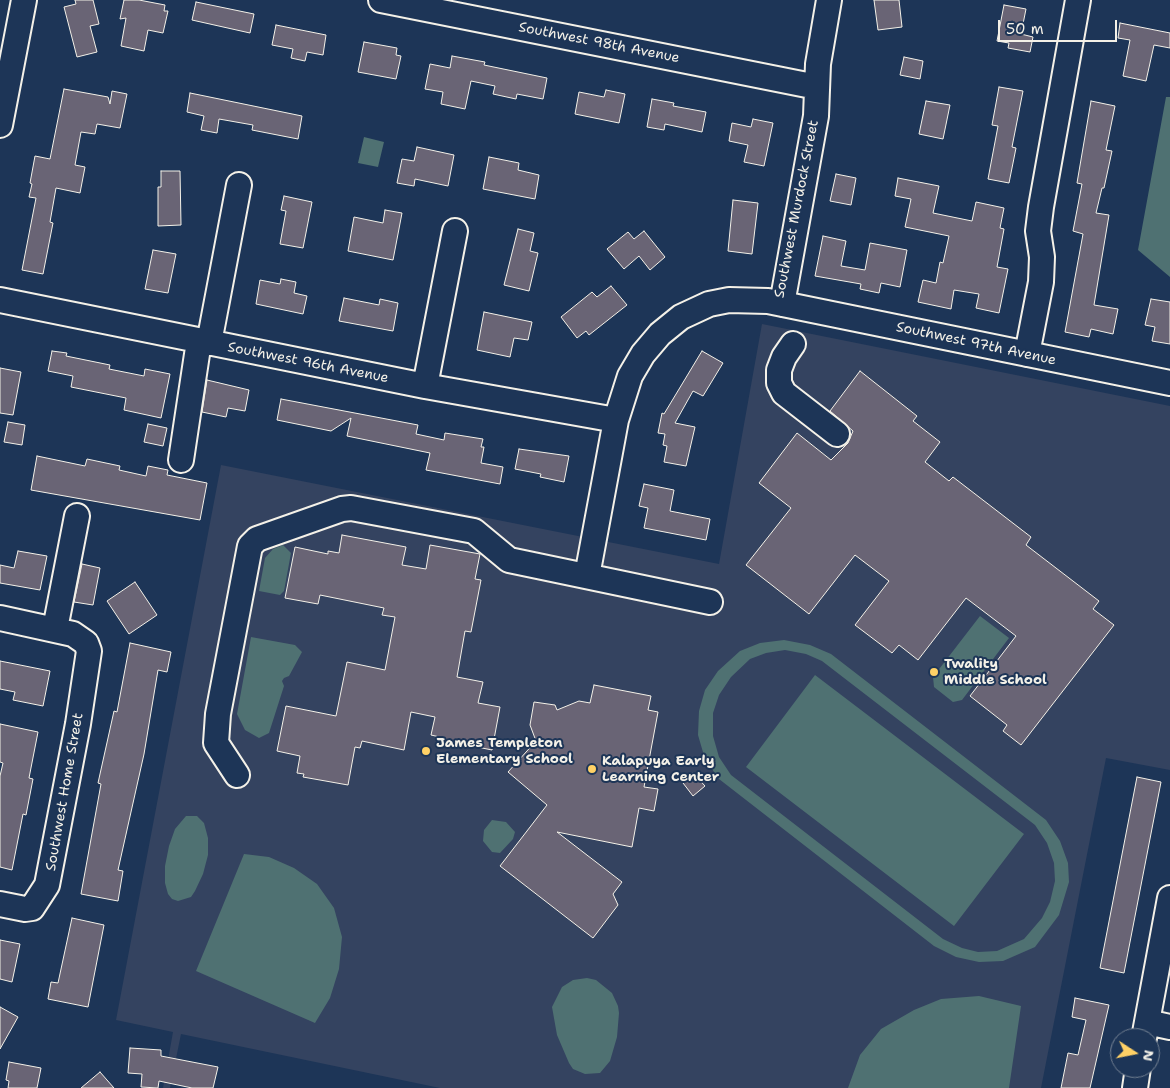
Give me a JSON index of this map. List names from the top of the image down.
{
  "streets": {
    "street": [
      "Southwest 98th Avenue",
      "Southwest Murdock Street",
      "Southwest 97th Avenue",
      "Southwest 96th Avenue",
      "Southwest Home Street"
    ]
  },
  "crossings": [
    ["Southwest 98th Avenue", "Southwest Murdock Street"],
    ["Southwest Murdock Street", "Southwest 97th Avenue"],
    ["Southwest Murdock Street", "Southwest 96th Avenue"]
  ],
  "places": ["Twality Middle School", "James Templeton Elementary School", "Kalapuya Early Learning Center"],
  "scale_bar": "50 m",
  "north": "right"
}
